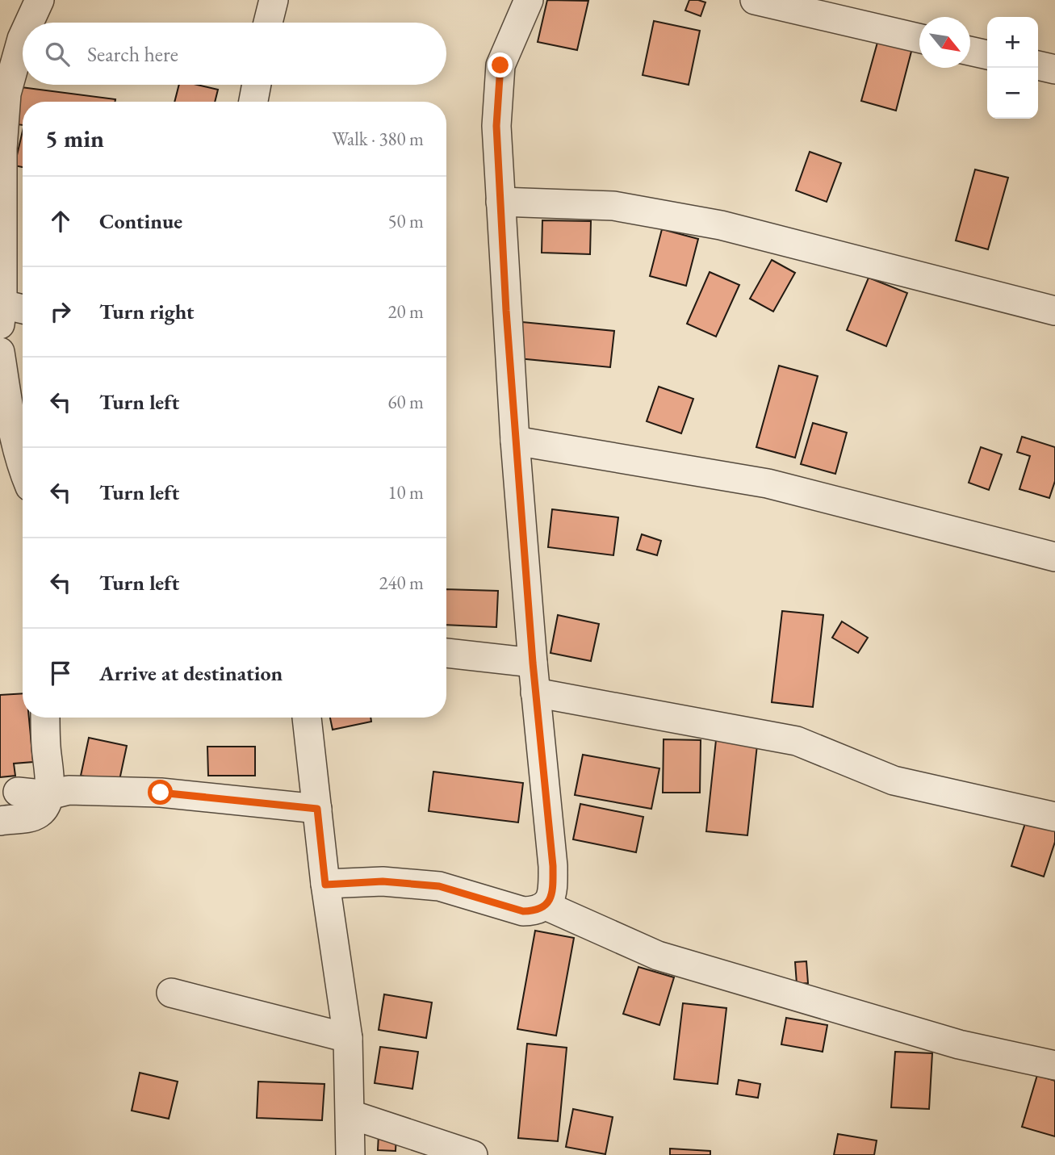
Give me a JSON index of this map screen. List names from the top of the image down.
{
  "north": "bottom right",
  "page": {
    "map_buttons": ["+", "−"],
    "search": "Search here",
    "heading": ["5 min", "Walk · 380 m"],
    "list": [
      ["Continue", "50 m"],
      ["Turn right", "20 m"],
      ["Turn left", "60 m"],
      ["Turn left", "10 m"],
      ["Turn left", "240 m"],
      "Arrive at destination"
    ]
  }
}
